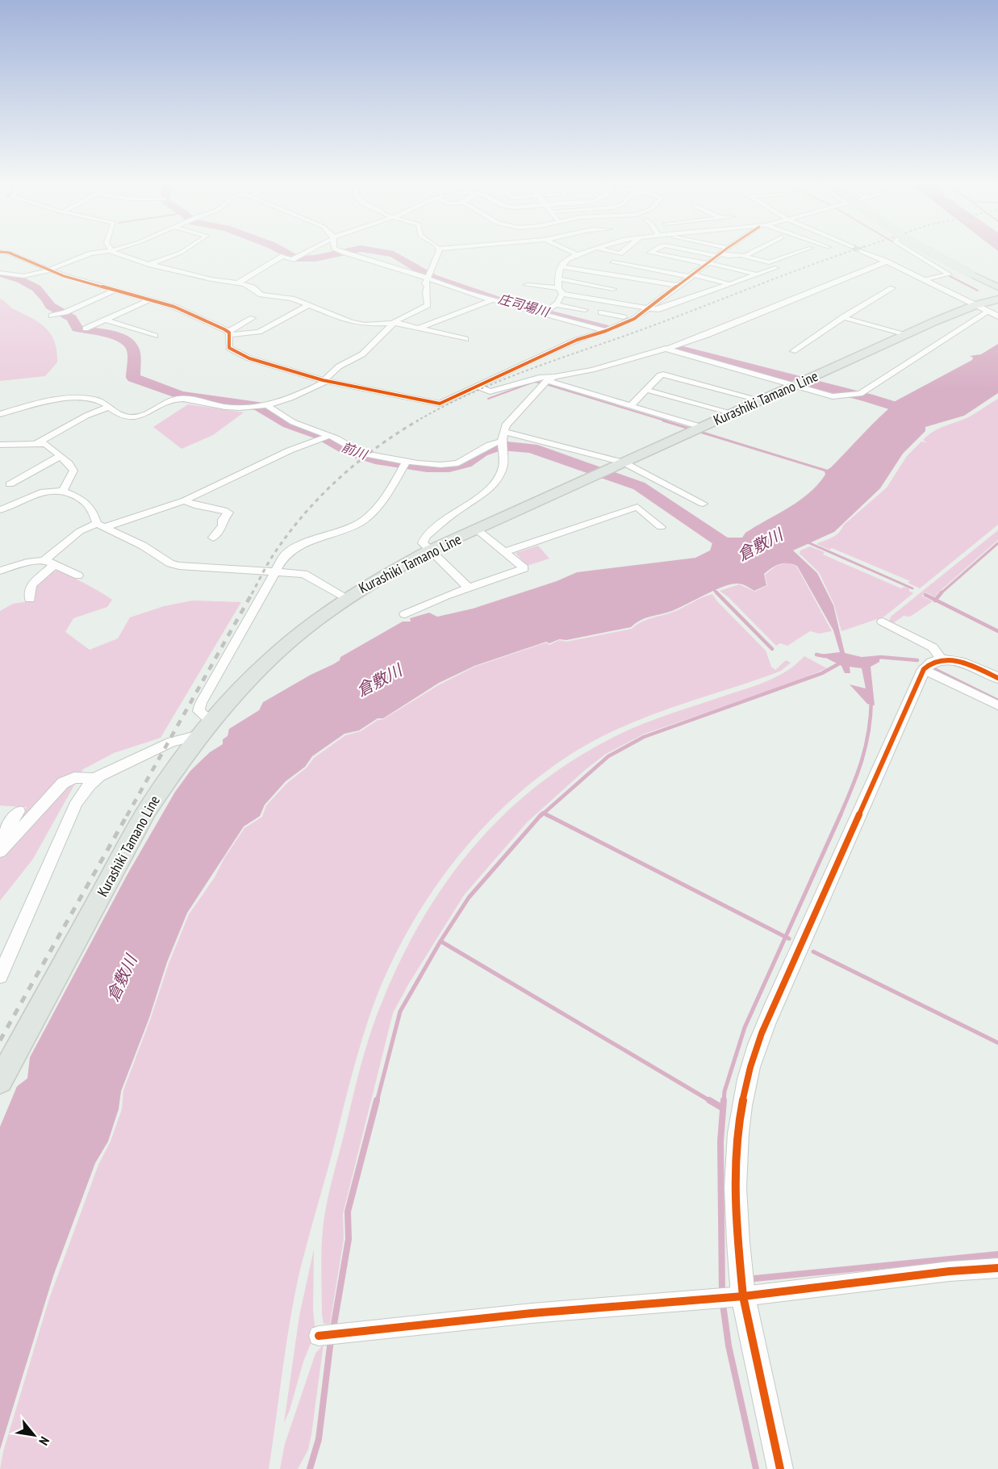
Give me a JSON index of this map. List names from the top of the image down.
{
  "streets": {
    "main road": ["Kurashiki Tamano Line"]
  },
  "water": ["庄司場川", "前川", "倉敷川"],
  "north": "bottom right"
}
